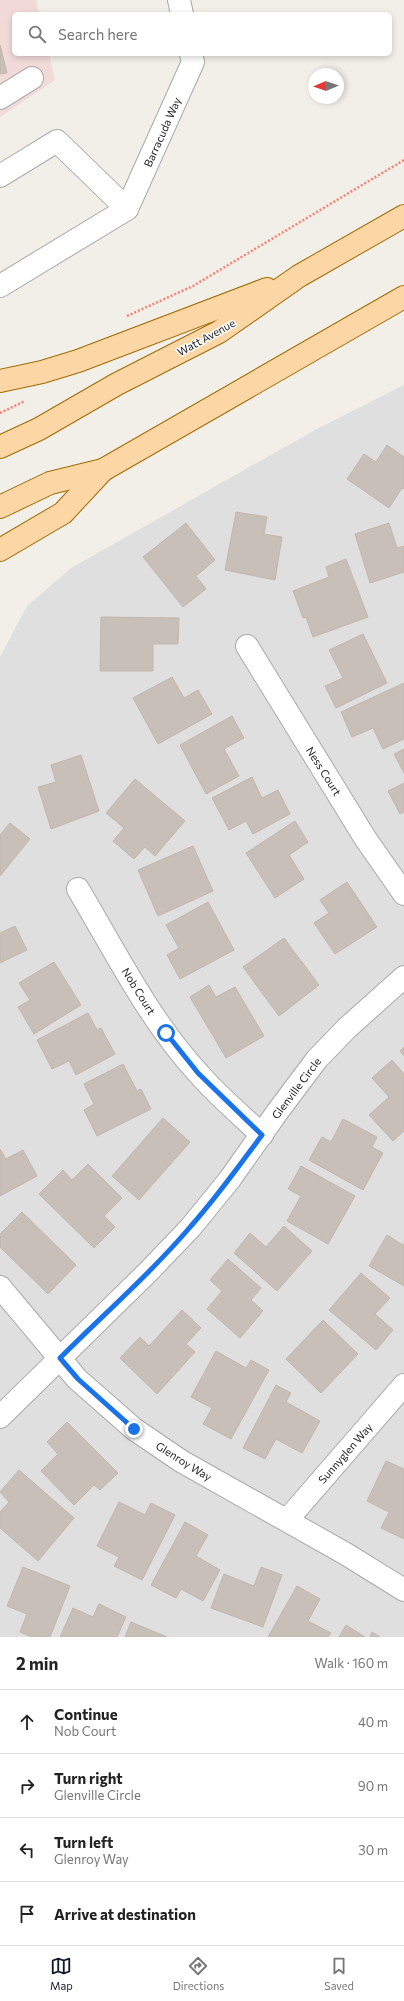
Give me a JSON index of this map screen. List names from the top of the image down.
{
  "streets": {
    "main road": ["Watt Avenue"],
    "street": [
      "Barracuda Way",
      "Ness Court",
      "Nob Court",
      "Glenville Circle",
      "Sunnyglen Way",
      "Glenroy Way"
    ]
  },
  "crossings": [
    ["Nob Court", "Glenville Circle"],
    ["Glenville Circle", "Glenroy Way"],
    ["Sunnyglen Way", "Glenroy Way"]
  ],
  "north": "left",
  "page": {
    "search": "Search here",
    "heading": ["2 min", "Walk · 160 m"],
    "list": [
      ["Continue", "Nob Court", "40 m"],
      ["Turn right", "Glenville Circle", "90 m"],
      ["Turn left", "Glenroy Way", "30 m"],
      "Arrive at destination"
    ],
    "nav": ["Map", "Directions", "Saved"]
  }
}
